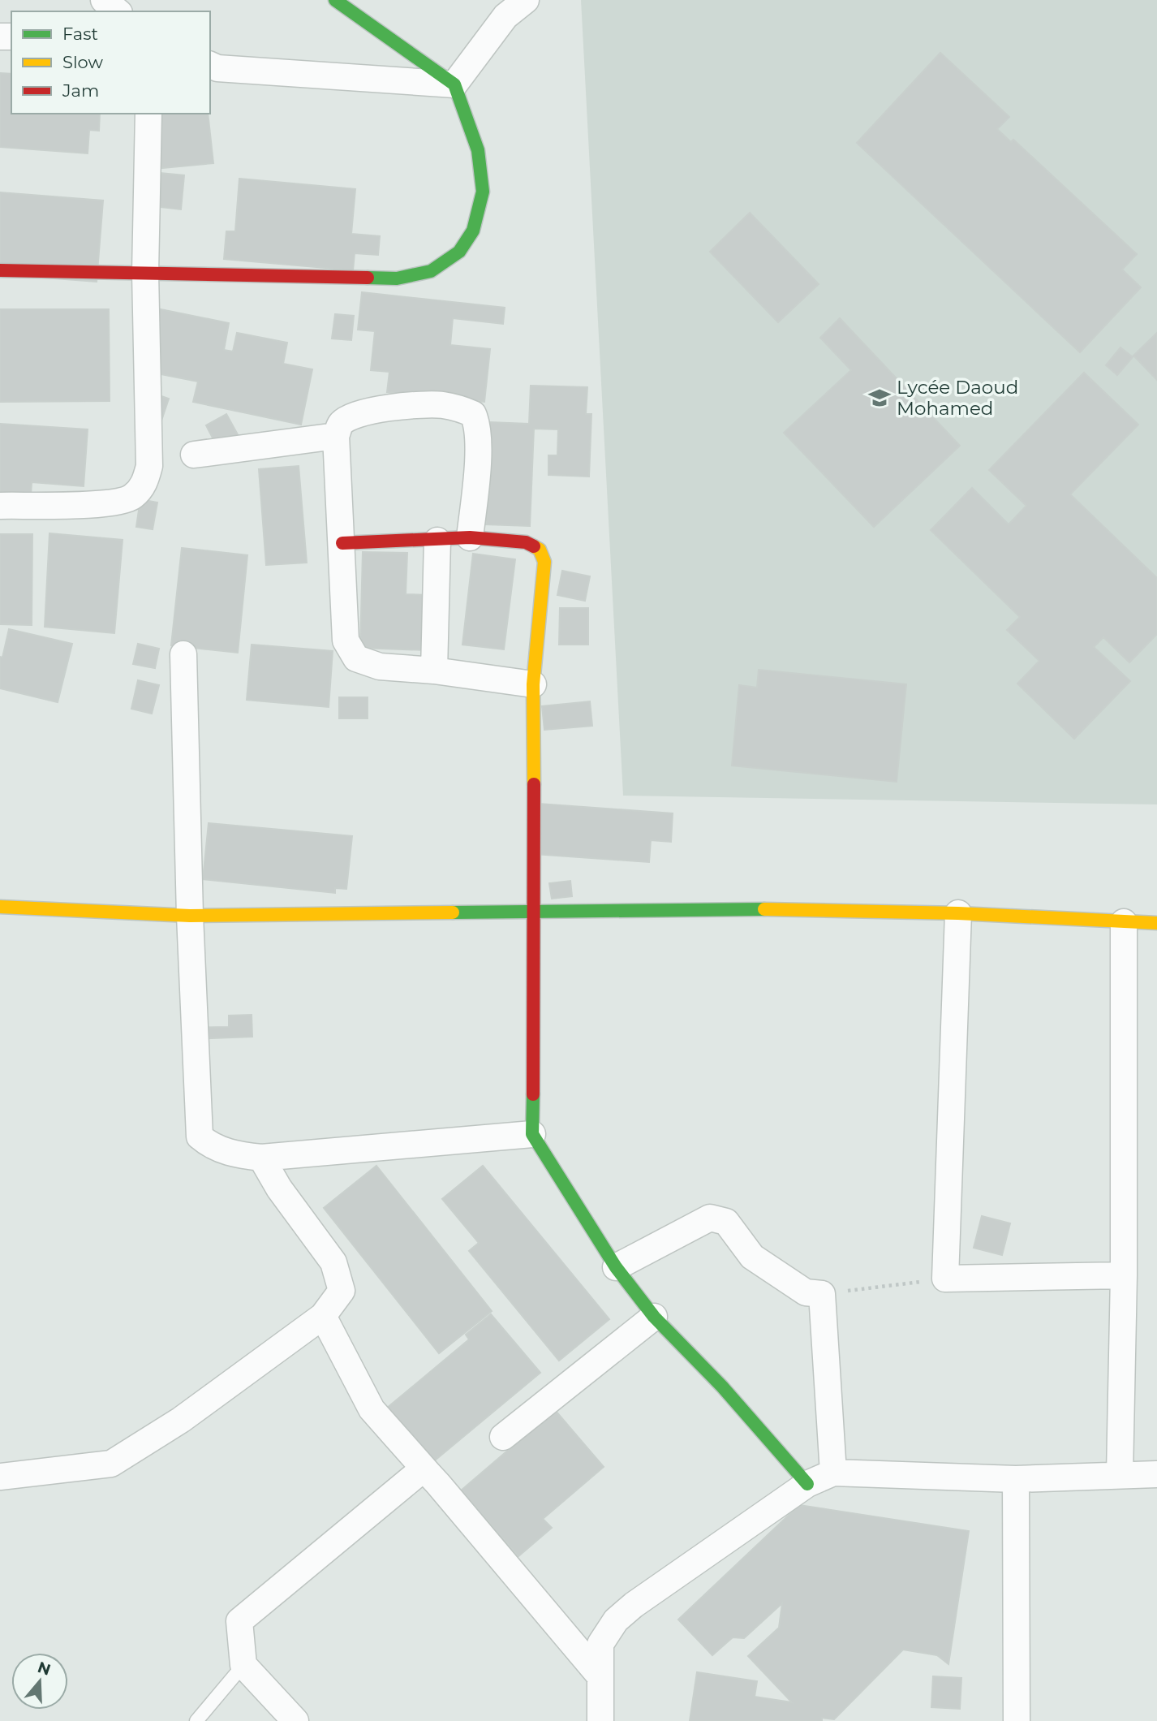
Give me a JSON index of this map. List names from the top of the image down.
{
  "places": {
    "school or university": ["Lycée Daoud Mohamed"]
  },
  "legend": ["Fast", "Slow", "Jam"],
  "north": "top"
}
